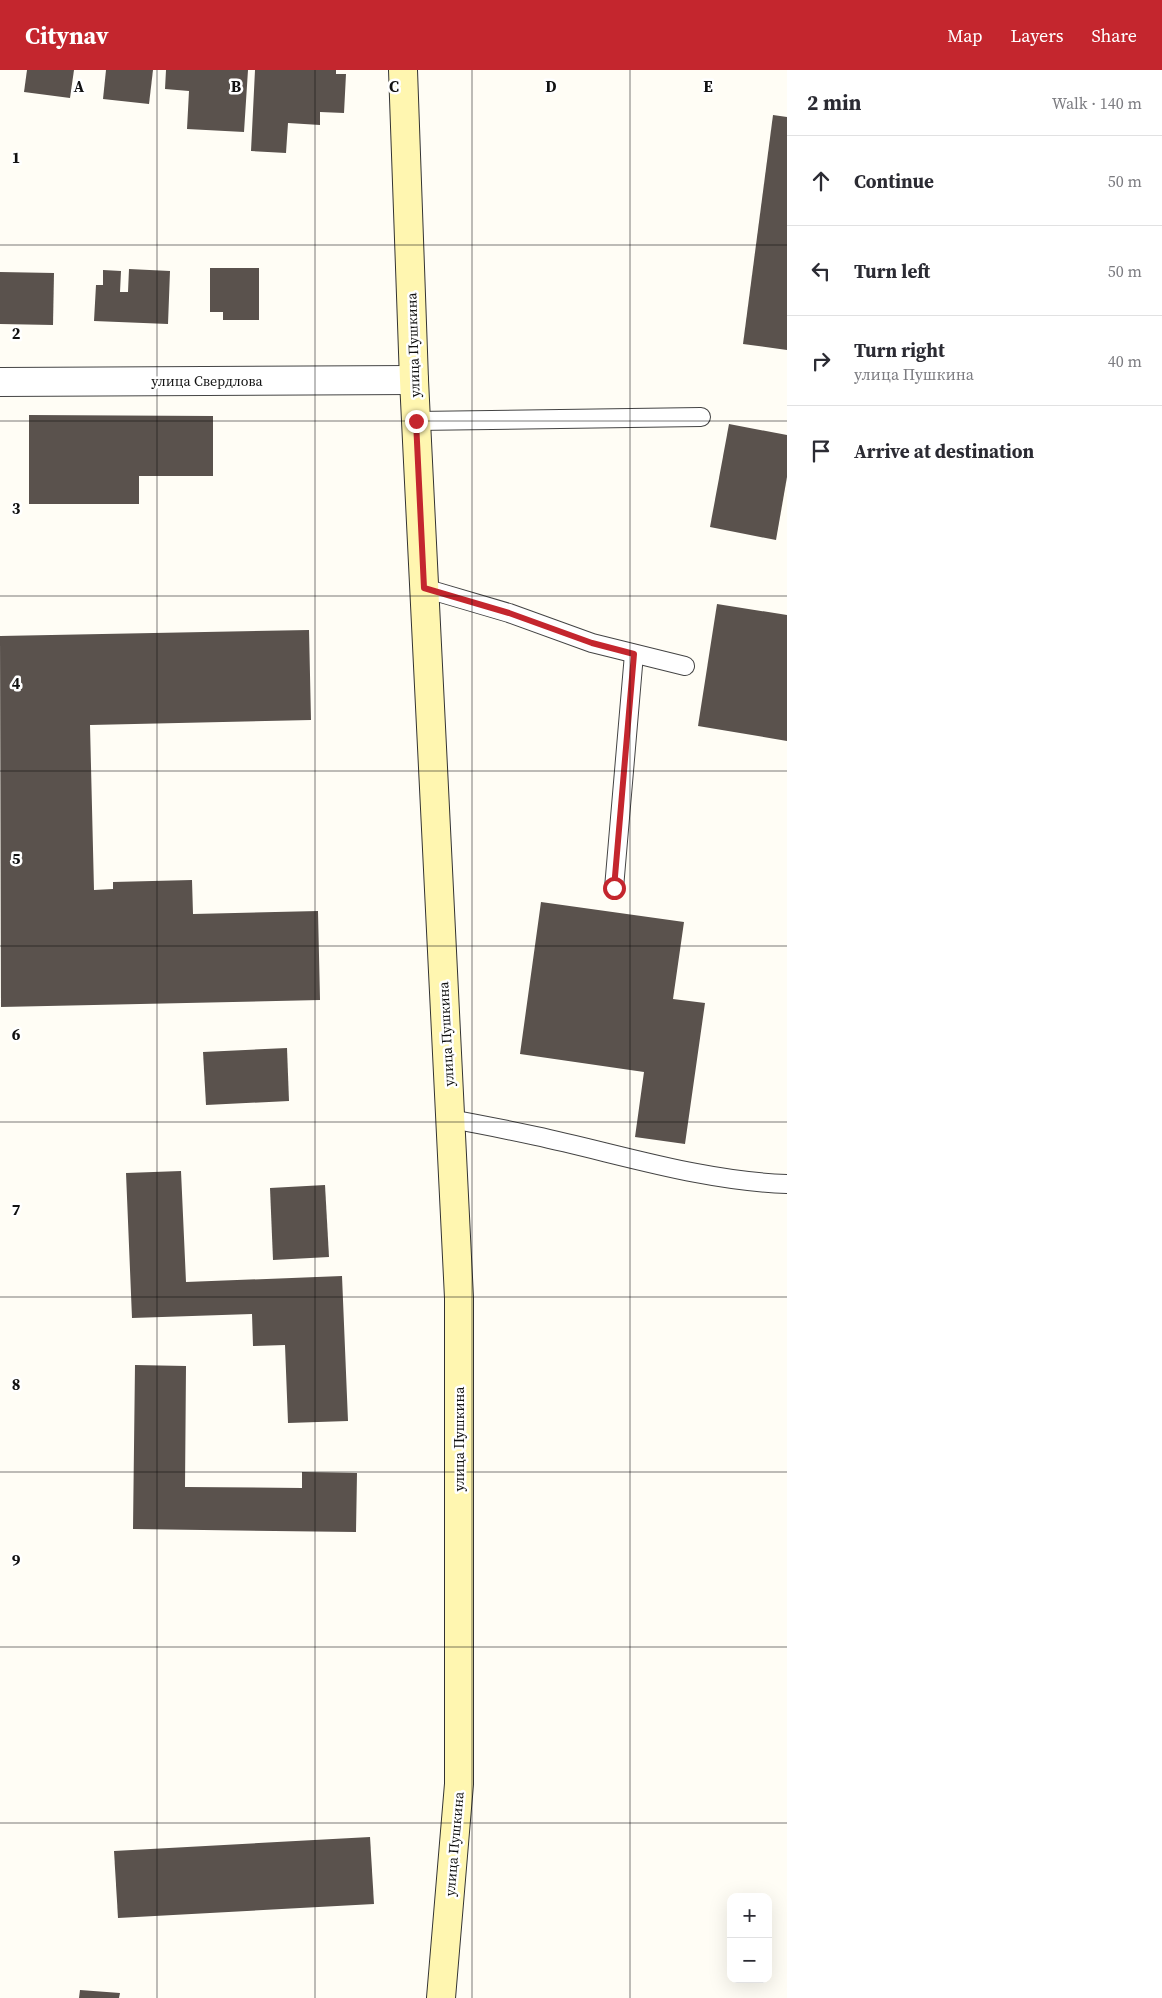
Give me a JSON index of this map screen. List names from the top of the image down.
{
  "streets": {
    "street": ["улица Пушкина", "улица Свердлова"]
  },
  "crossings": [
    ["улица Пушкина", "улица Свердлова"]
  ],
  "page": {
    "header": "Citynav",
    "nav": ["Map", "Layers", "Share"],
    "heading": ["2 min", "Walk · 140 m"],
    "list": [
      ["Continue", "50 m"],
      ["Turn left", "50 m"],
      ["Turn right", "улица Пушкина", "40 m"],
      "Arrive at destination"
    ],
    "map_buttons": ["+", "−"]
  },
  "grid": {
    "columns": [
      "A",
      "B",
      "C",
      "D",
      "E"
    ],
    "rows": [
      "1",
      "2",
      "3",
      "4",
      "5",
      "6",
      "7",
      "8",
      "9"
    ]
  }
}
